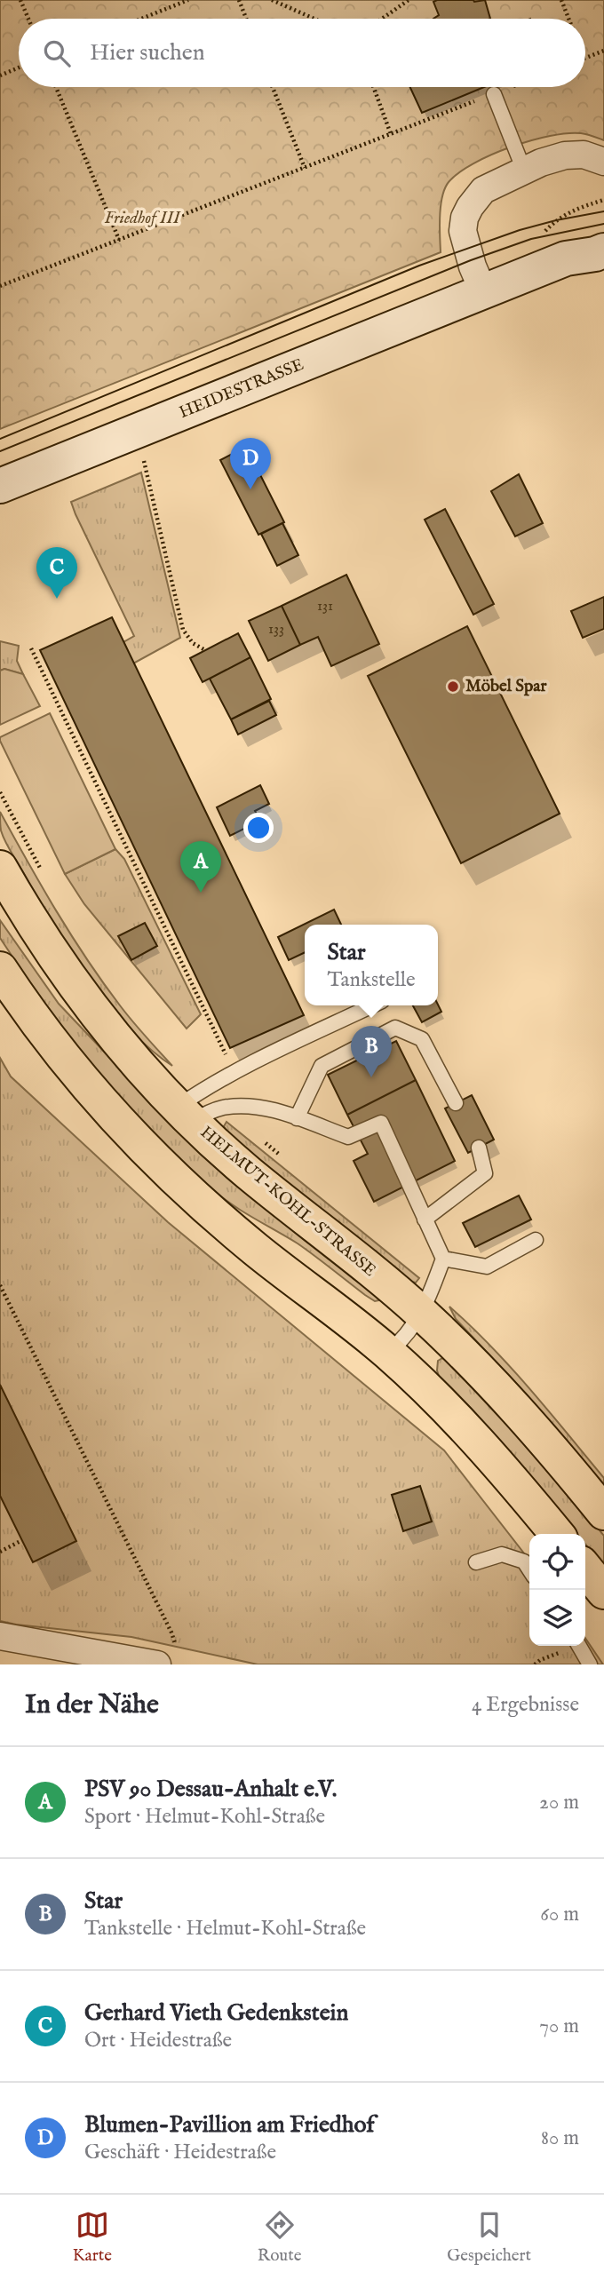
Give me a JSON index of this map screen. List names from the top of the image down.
{
  "streets": {
    "main road": ["HEIDESTRASSE", "HELMUT-KOHL-STRASSE"]
  },
  "parks": ["Friedhof III"],
  "places": ["Möbel Spar"],
  "house_numbers": ["131", "133"],
  "page": {
    "search": "Hier suchen",
    "pins": [
      "D",
      "C",
      "A",
      "B"
    ],
    "popup": ["Star", "Tankstelle"],
    "heading": ["In der Nähe", "4 Ergebnisse"],
    "list": [
      {
        "mark": "A",
        "name": "PSV 90 Dessau-Anhalt e.V.",
        "note": "Sport · Helmut-Kohl-Straße",
        "value": "20 m"
      },
      {
        "mark": "B",
        "name": "Star",
        "note": "Tankstelle · Helmut-Kohl-Straße",
        "value": "60 m"
      },
      {
        "mark": "C",
        "name": "Gerhard Vieth Gedenkstein",
        "note": "Ort · Heidestraße",
        "value": "70 m"
      },
      {
        "mark": "D",
        "name": "Blumen-Pavillion am Friedhof",
        "note": "Geschäft · Heidestraße",
        "value": "80 m"
      }
    ],
    "nav": ["Karte", "Route", "Gespeichert"]
  }
}
